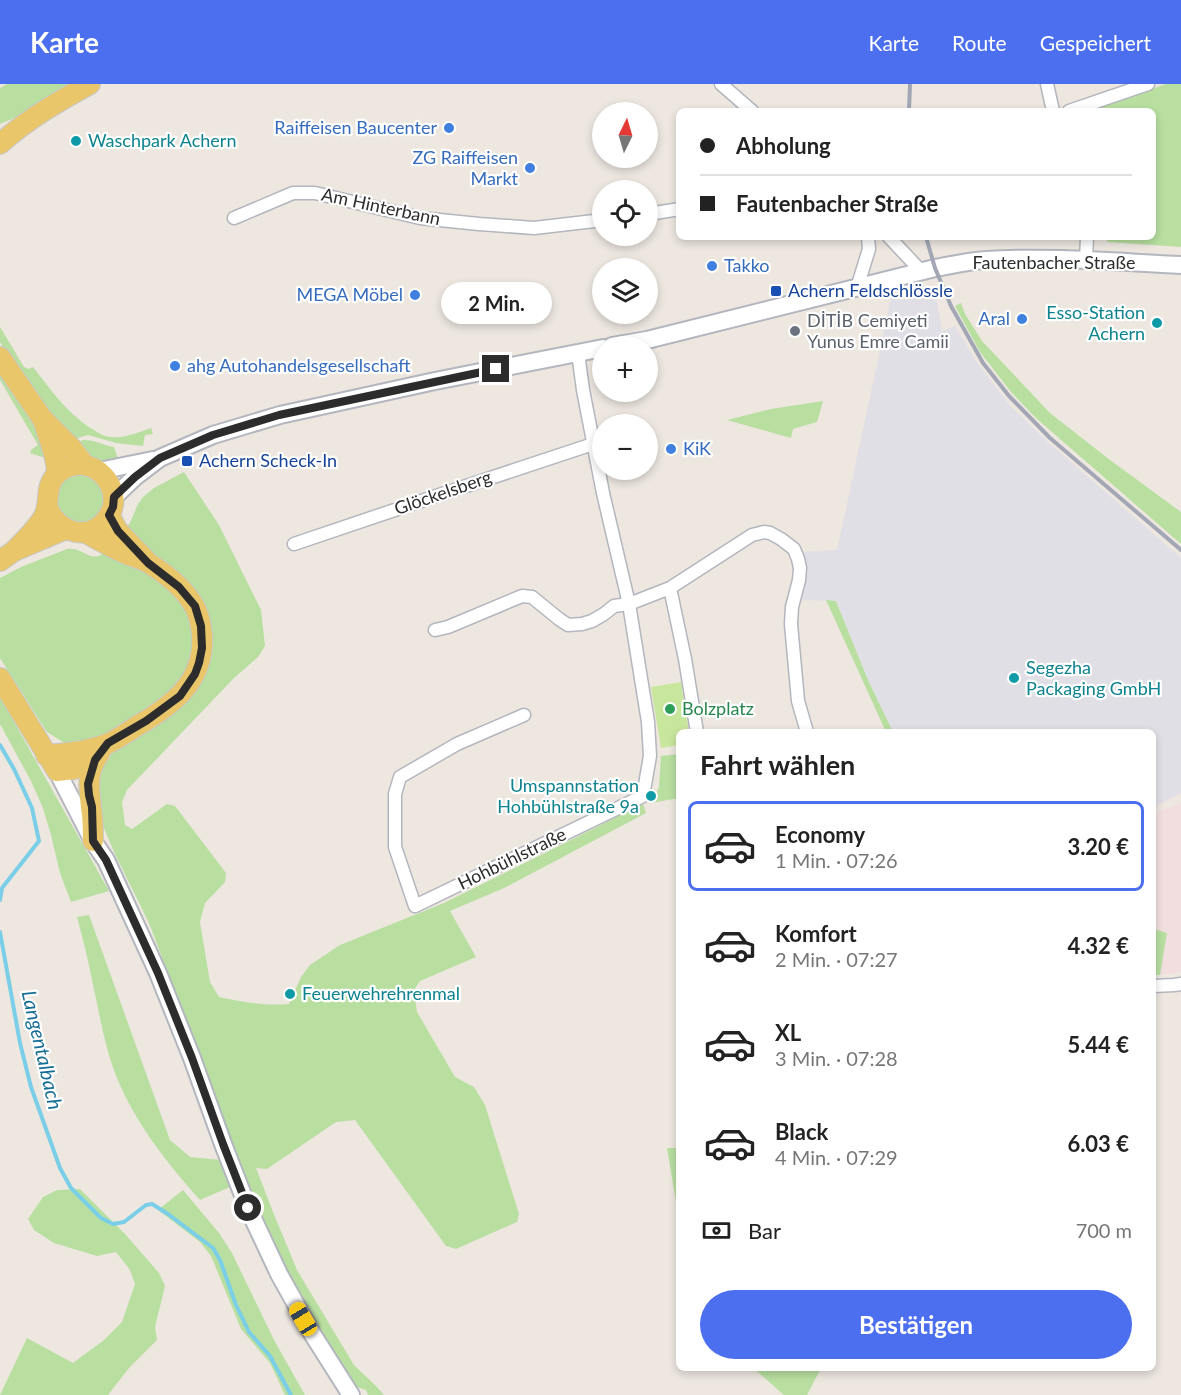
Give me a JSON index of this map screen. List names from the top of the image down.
{
  "streets": {
    "street": [
      "Am Hinterbann",
      "Fautenbacher Straße",
      "Glöckelsberg",
      "Hohbühlstraße"
    ]
  },
  "water": ["Langentalbach"],
  "places": {
    "other": [
      "Raiffeisen Baucenter",
      "Waschpark Achern",
      "ZG Raiffeisen Markt",
      "Takko",
      "MEGA Möbel",
      "Aral",
      "Esso-Station Achern",
      "DİTİB Cemiyeti Yunus Emre Camii",
      "ahg Autohandelsgesellschaft",
      "KiK",
      "Segezha Packaging GmbH",
      "Bolzplatz",
      "Umspannstation Hohbühlstraße 9a",
      "Feuerwehrehrenmal"
    ],
    "transit": ["Achern Feldschlössle", "Achern Scheck-In"]
  },
  "north": "top",
  "page": {
    "header": "Karte",
    "nav": ["Karte", "Route", "Gespeichert"],
    "map_buttons": ["+", "−"],
    "banner": ["Abholung", "Fautenbacher Straße"],
    "bubble": "2 Min.",
    "heading": "Fahrt wählen",
    "list": [
      {
        "name": "Economy",
        "note": "1 Min. · 07:26",
        "value": "3.20 €"
      },
      {
        "name": "Komfort",
        "note": "2 Min. · 07:27",
        "value": "4.32 €"
      },
      {
        "name": "XL",
        "note": "3 Min. · 07:28",
        "value": "5.44 €"
      },
      {
        "name": "Black",
        "note": "4 Min. · 07:29",
        "value": "6.03 €"
      }
    ],
    "pay": ["Bar", "700 m"],
    "buttons": "Bestätigen"
  }
}
